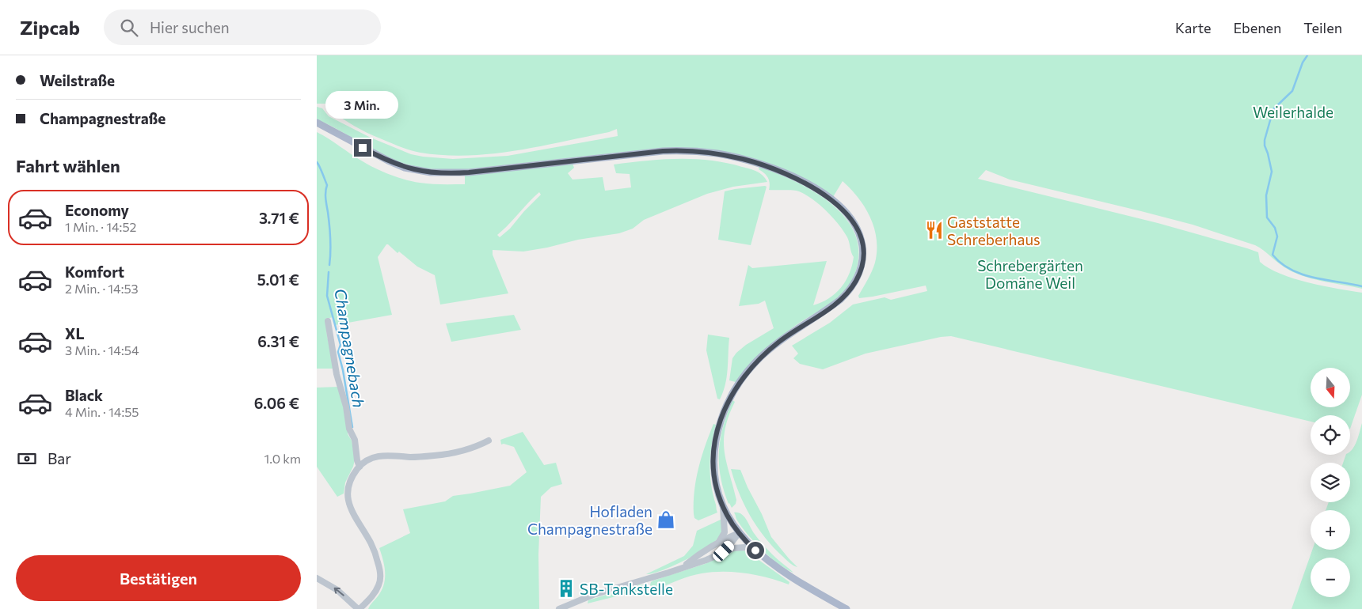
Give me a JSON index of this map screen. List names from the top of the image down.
{
  "water": ["Champagnebach"],
  "parks": ["Weilerhalde", "Schrebergärten Domäne Weil"],
  "places": {
    "restaurant": ["Gaststatte Schreberhaus"],
    "shop": ["Hofladen Champagnestraße"],
    "building": ["SB-Tankstelle"]
  },
  "north": "bottom",
  "page": {
    "header": "Zipcab",
    "search": "Hier suchen",
    "nav": ["Karte", "Ebenen", "Teilen"],
    "banner": ["Weilstraße", "Champagnestraße"],
    "bubble": "3 Min.",
    "heading": "Fahrt wählen",
    "list": [
      {
        "name": "Economy",
        "note": "1 Min. · 14:52",
        "value": "3.71 €"
      },
      {
        "name": "Komfort",
        "note": "2 Min. · 14:53",
        "value": "5.01 €"
      },
      {
        "name": "XL",
        "note": "3 Min. · 14:54",
        "value": "6.31 €"
      },
      {
        "name": "Black",
        "note": "4 Min. · 14:55",
        "value": "6.06 €"
      }
    ],
    "map_buttons": ["+", "−"],
    "pay": ["Bar", "1.0 km"],
    "buttons": "Bestätigen"
  }
}
